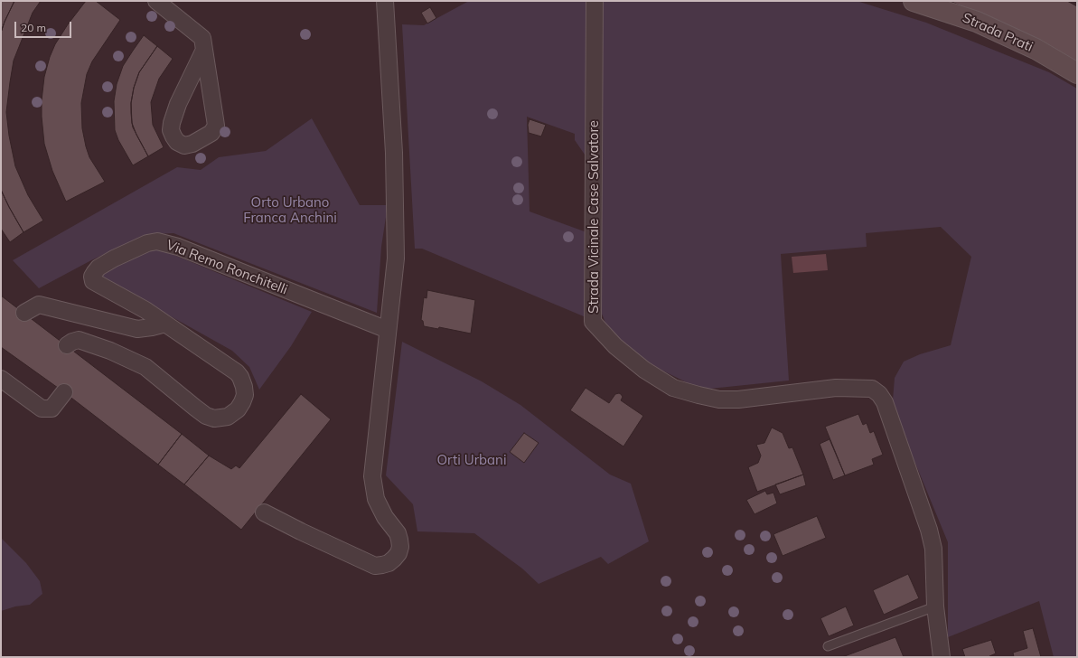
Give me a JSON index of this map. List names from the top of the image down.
{
  "streets": {
    "street": ["Strada Prati", "Strada Vicinale Case Salvatore", "Via Remo Ronchitelli"]
  },
  "parks": ["Orto Urbano Franca Anchini", "Orti Urbani"],
  "scale_bar": "20 m"
}
